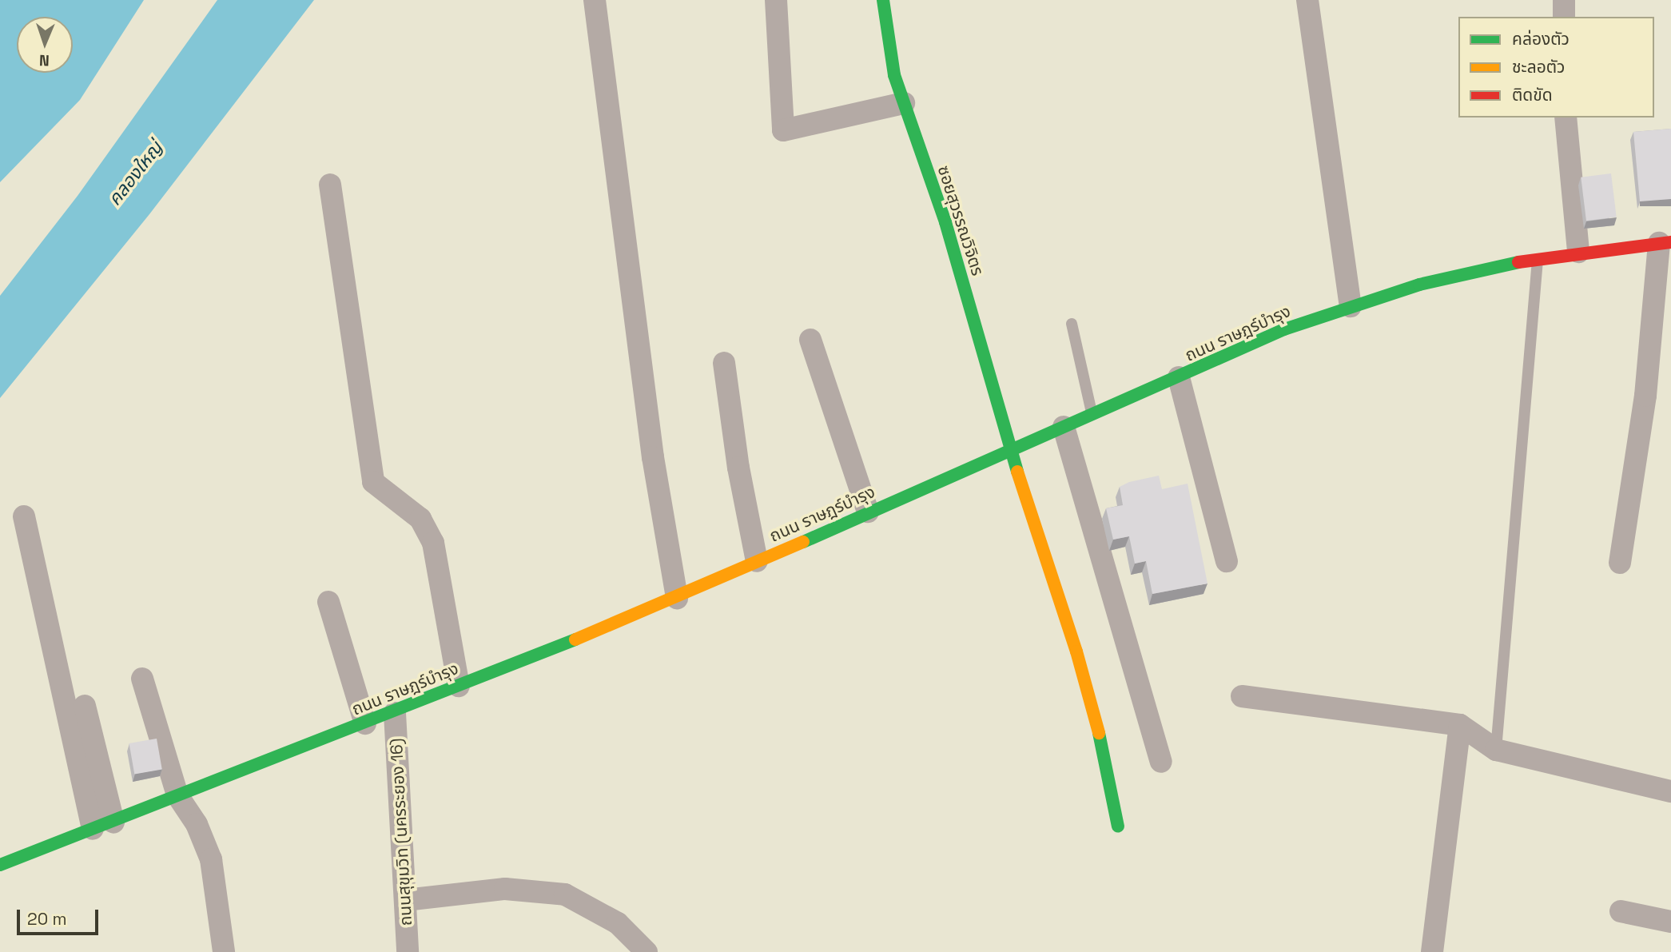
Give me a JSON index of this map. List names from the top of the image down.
{
  "streets": {
    "street": ["ซอยสุวรรณวิจิตร", "ถนน ราษฎร์บำรุง", "ถนนสุขุมวิท (นครระยอง 16)"]
  },
  "crossings": [
    ["ซอยสุวรรณวิจิตร", "ถนน ราษฎร์บำรุง"],
    ["ถนน ราษฎร์บำรุง", "ถนนสุขุมวิท (นครระยอง 16)"]
  ],
  "water": ["คลองใหญ่"],
  "legend": ["คล่องตัว", "ชะลอตัว", "ติดขัด"],
  "scale_bar": "20 m",
  "north": "bottom"
}
